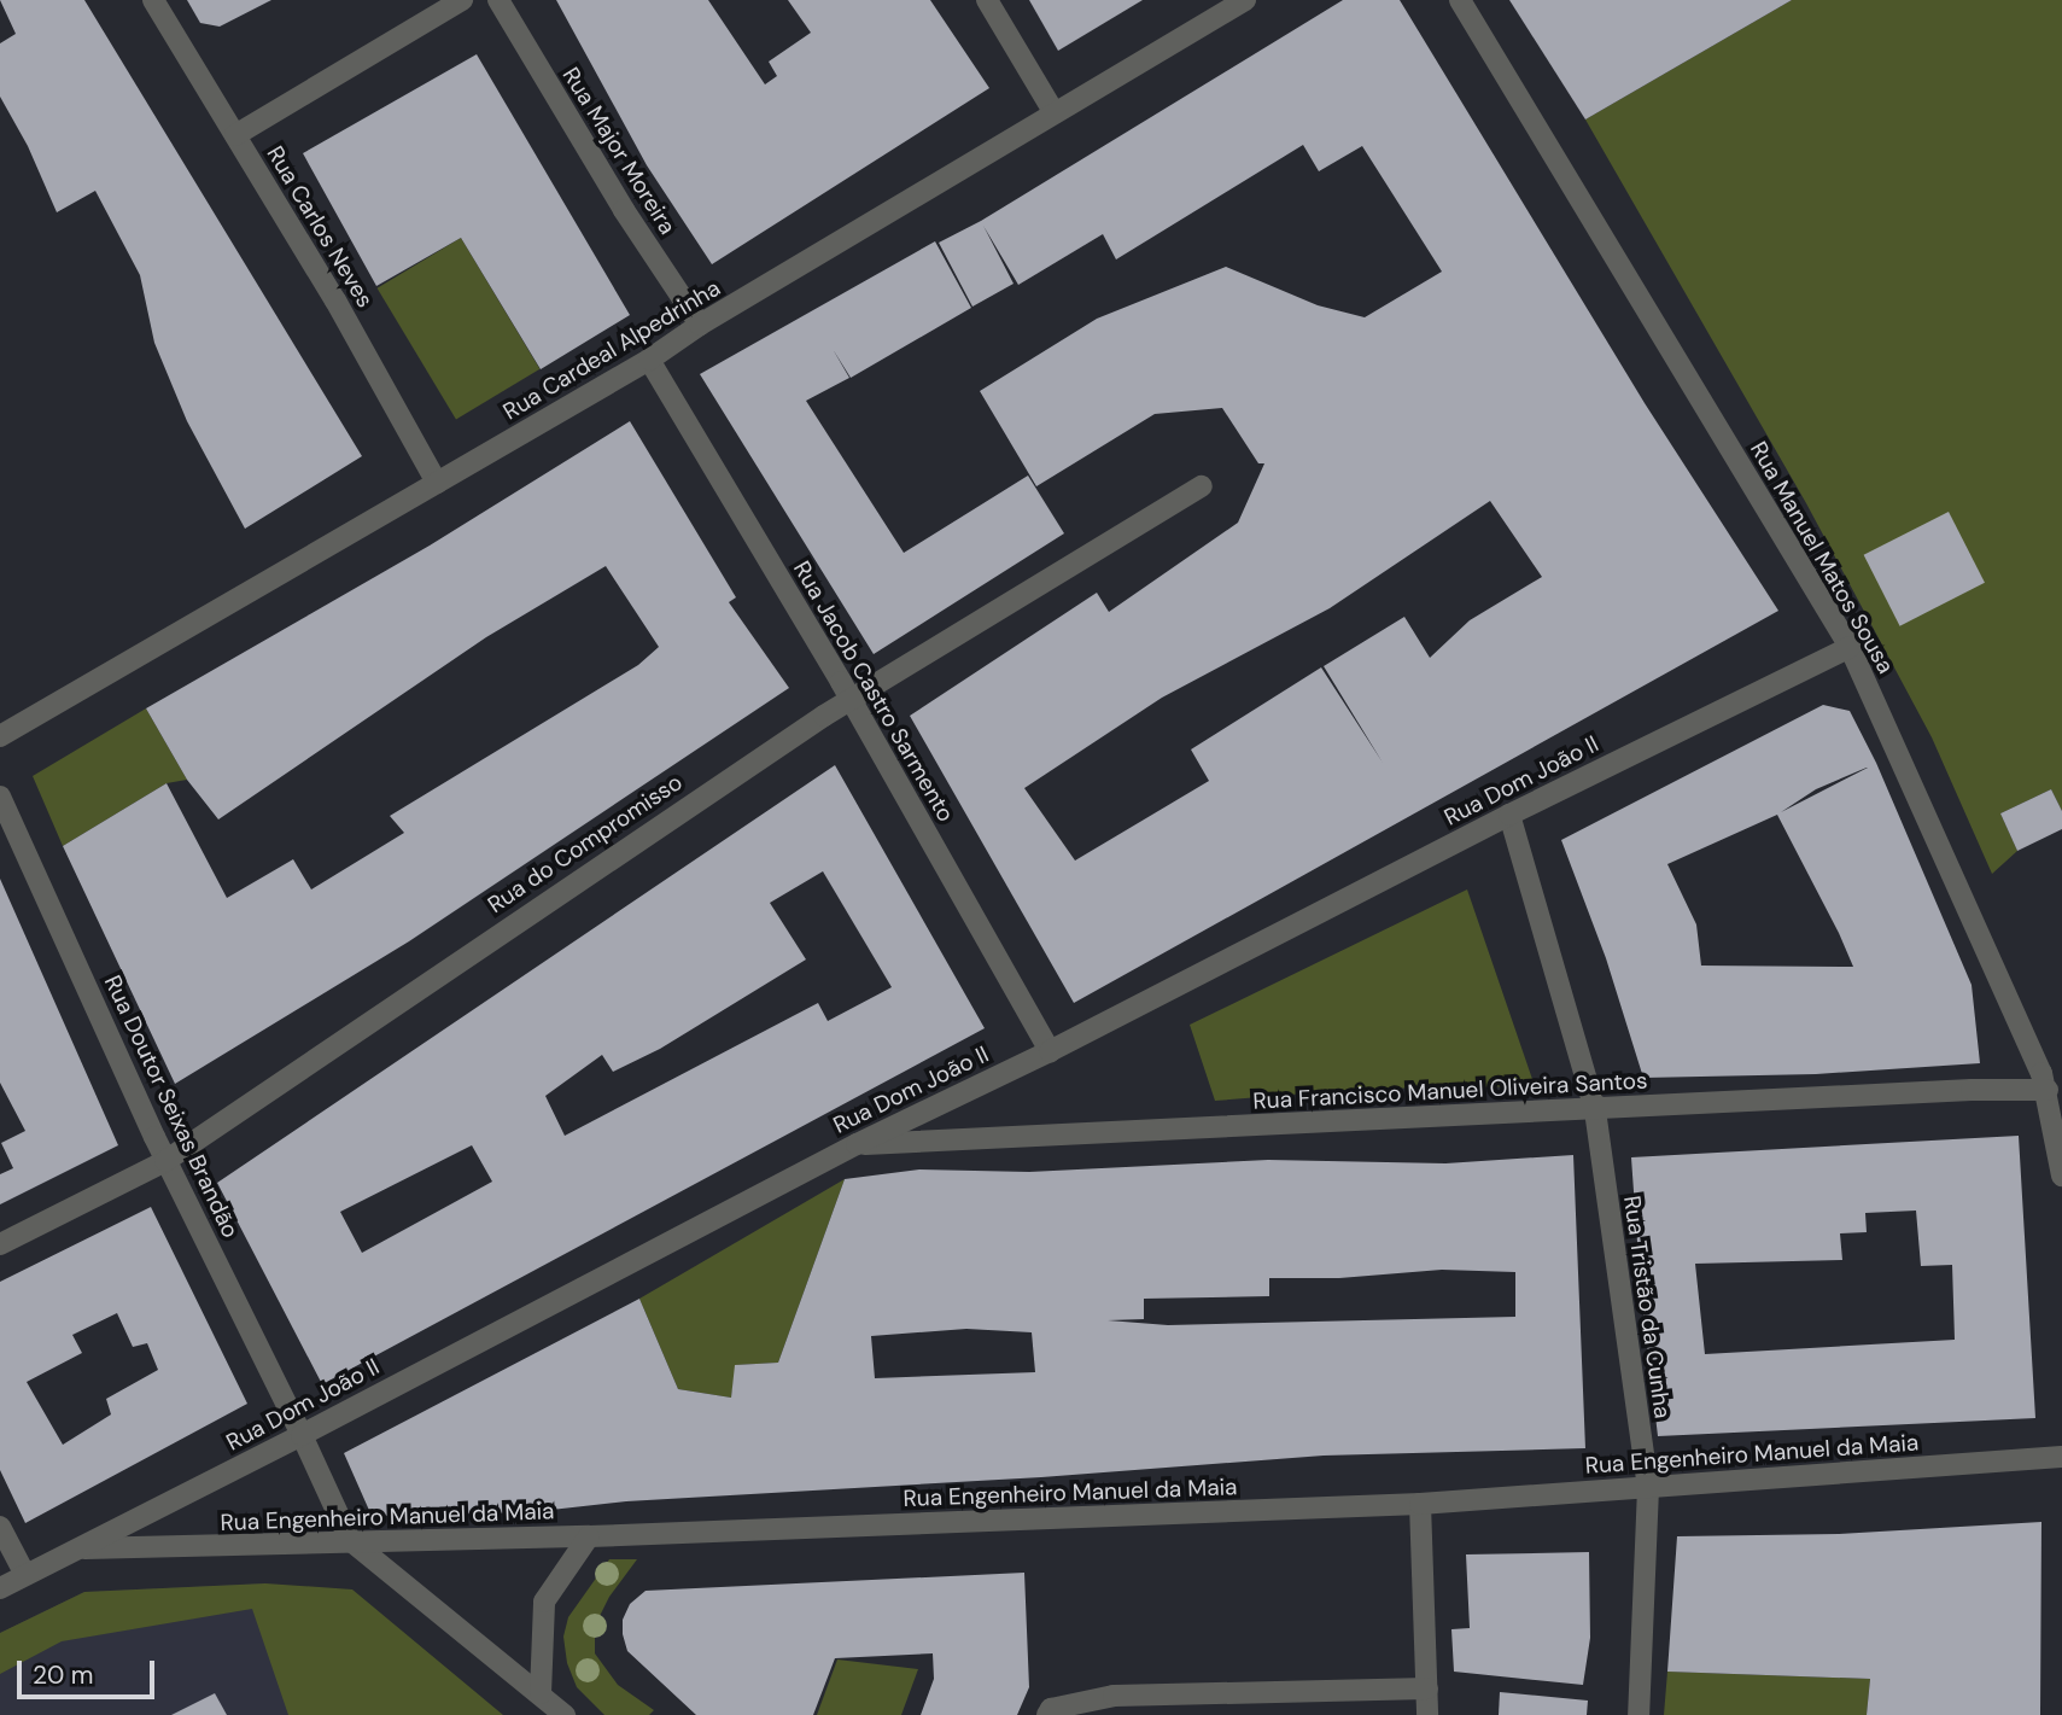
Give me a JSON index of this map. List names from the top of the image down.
{
  "streets": {
    "street": [
      "Rua Major Moreira",
      "Rua Carlos Neves",
      "Rua Cardeal Alpedrinha",
      "Rua Manuel Matos Sousa",
      "Rua Jacob Castro Sarmento",
      "Rua Dom João II",
      "Rua do Compromisso",
      "Rua Francisco Manuel Oliveira Santos",
      "Rua Doutor Seixas Brandão",
      "Rua Tristão da Cunha",
      "Rua Engenheiro Manuel da Maia"
    ]
  },
  "crossings": [
    ["Rua Major Moreira", "Rua Cardeal Alpedrinha"],
    ["Rua Carlos Neves", "Rua Cardeal Alpedrinha"],
    ["Rua Cardeal Alpedrinha", "Rua Jacob Castro Sarmento"],
    ["Rua Manuel Matos Sousa", "Rua Dom João II"],
    ["Rua Manuel Matos Sousa", "Rua Francisco Manuel Oliveira Santos"],
    ["Rua Jacob Castro Sarmento", "Rua Dom João II"],
    ["Rua Jacob Castro Sarmento", "Rua do Compromisso"],
    ["Rua Dom João II", "Rua Francisco Manuel Oliveira Santos"],
    ["Rua Dom João II", "Rua Doutor Seixas Brandão"],
    ["Rua Dom João II", "Rua Tristão da Cunha"],
    ["Rua Dom João II", "Rua Engenheiro Manuel da Maia"],
    ["Rua do Compromisso", "Rua Doutor Seixas Brandão"],
    ["Rua Francisco Manuel Oliveira Santos", "Rua Tristão da Cunha"],
    ["Rua Doutor Seixas Brandão", "Rua Engenheiro Manuel da Maia"],
    ["Rua Tristão da Cunha", "Rua Engenheiro Manuel da Maia"]
  ],
  "scale_bar": "20 m"
}
